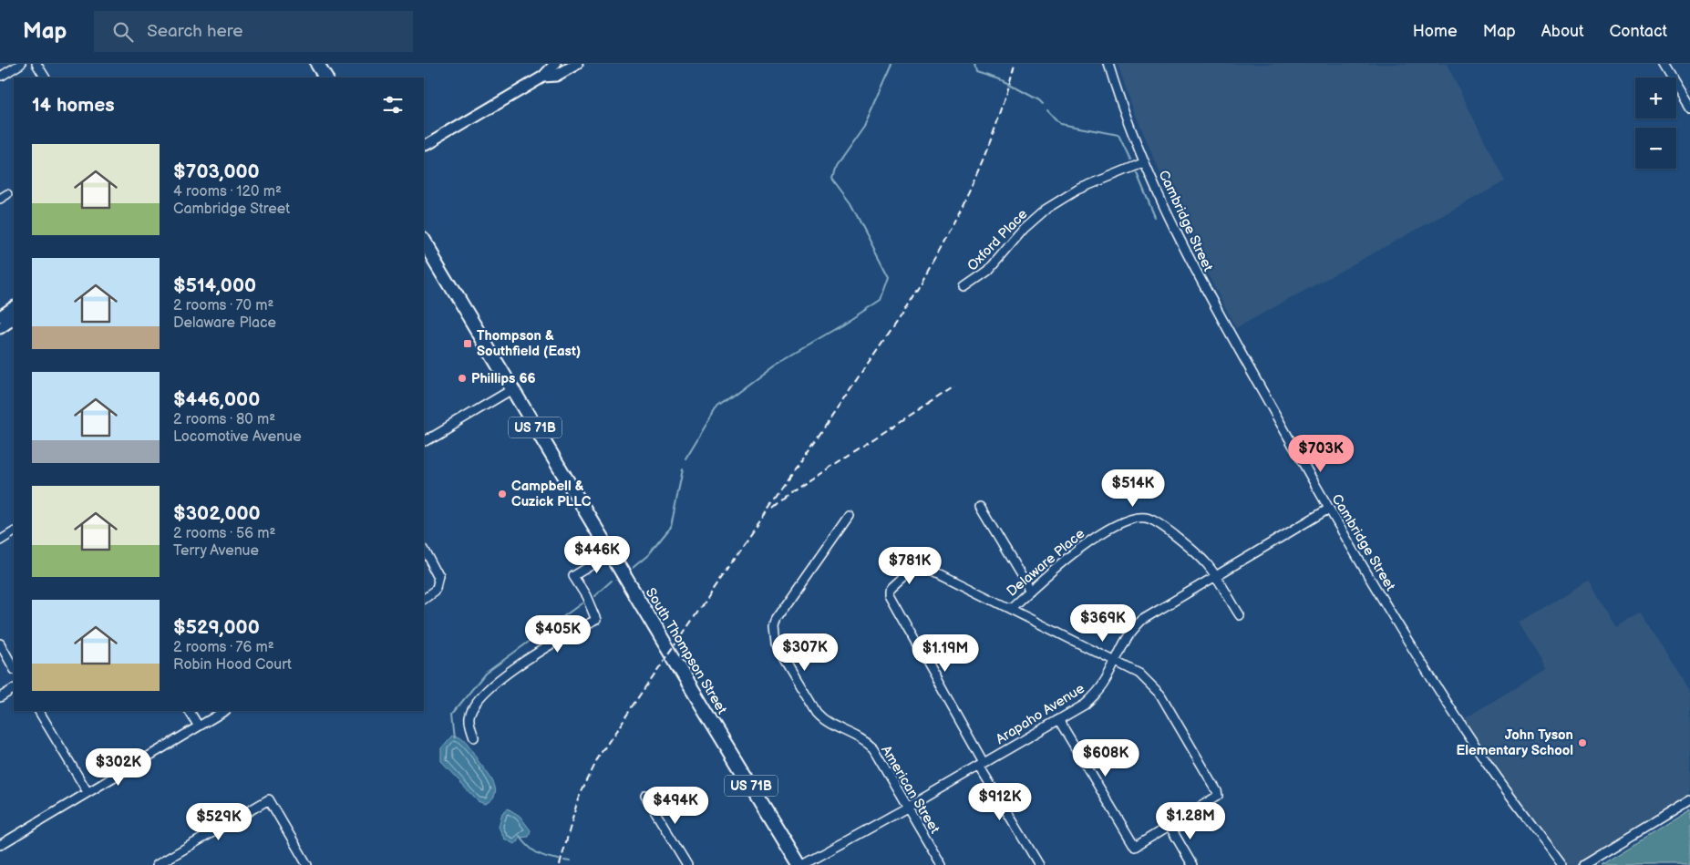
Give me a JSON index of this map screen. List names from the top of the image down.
{
  "streets": {
    "highway": ["US 71B", "South Thompson Street"],
    "street": [
      "Cambridge Street",
      "Oxford Place",
      "Delaware Place",
      "Arapaho Avenue",
      "American Street"
    ]
  },
  "crossings": [
    ["Cambridge Street", "Oxford Place"],
    ["Cambridge Street", "Arapaho Avenue"],
    ["Delaware Place", "Arapaho Avenue"],
    ["South Thompson Street", "Arapaho Avenue"],
    ["Arapaho Avenue", "American Street"]
  ],
  "places": {
    "transit": ["Thompson & Southfield (East)"],
    "other": ["Phillips 66", "Campbell & Cuzick PLLC", "John Tyson Elementary School"]
  },
  "page": {
    "header": "Map",
    "search": "Search here",
    "nav": [
      "Home",
      "Map",
      "About",
      "Contact"
    ],
    "map_buttons": ["+", "−"],
    "heading": "14 homes",
    "list": [
      {
        "name": "$703,000",
        "note": "4 rooms · 120 m² · Cambridge Street"
      },
      {
        "name": "$514,000",
        "note": "2 rooms · 70 m² · Delaware Place"
      },
      {
        "name": "$446,000",
        "note": "2 rooms · 80 m² · Locomotive Avenue"
      },
      {
        "name": "$302,000",
        "note": "2 rooms · 56 m² · Terry Avenue"
      },
      {
        "name": "$529,000",
        "note": "2 rooms · 76 m² · Robin Hood Court"
      }
    ],
    "price": [
      "$703K",
      "$514K",
      "$446K",
      "$781K",
      "$369K",
      "$405K",
      "$307K",
      "$1.19M",
      "$608K",
      "$302K",
      "$912K",
      "$494K",
      "$1.28M",
      "$529K"
    ]
  }
}
